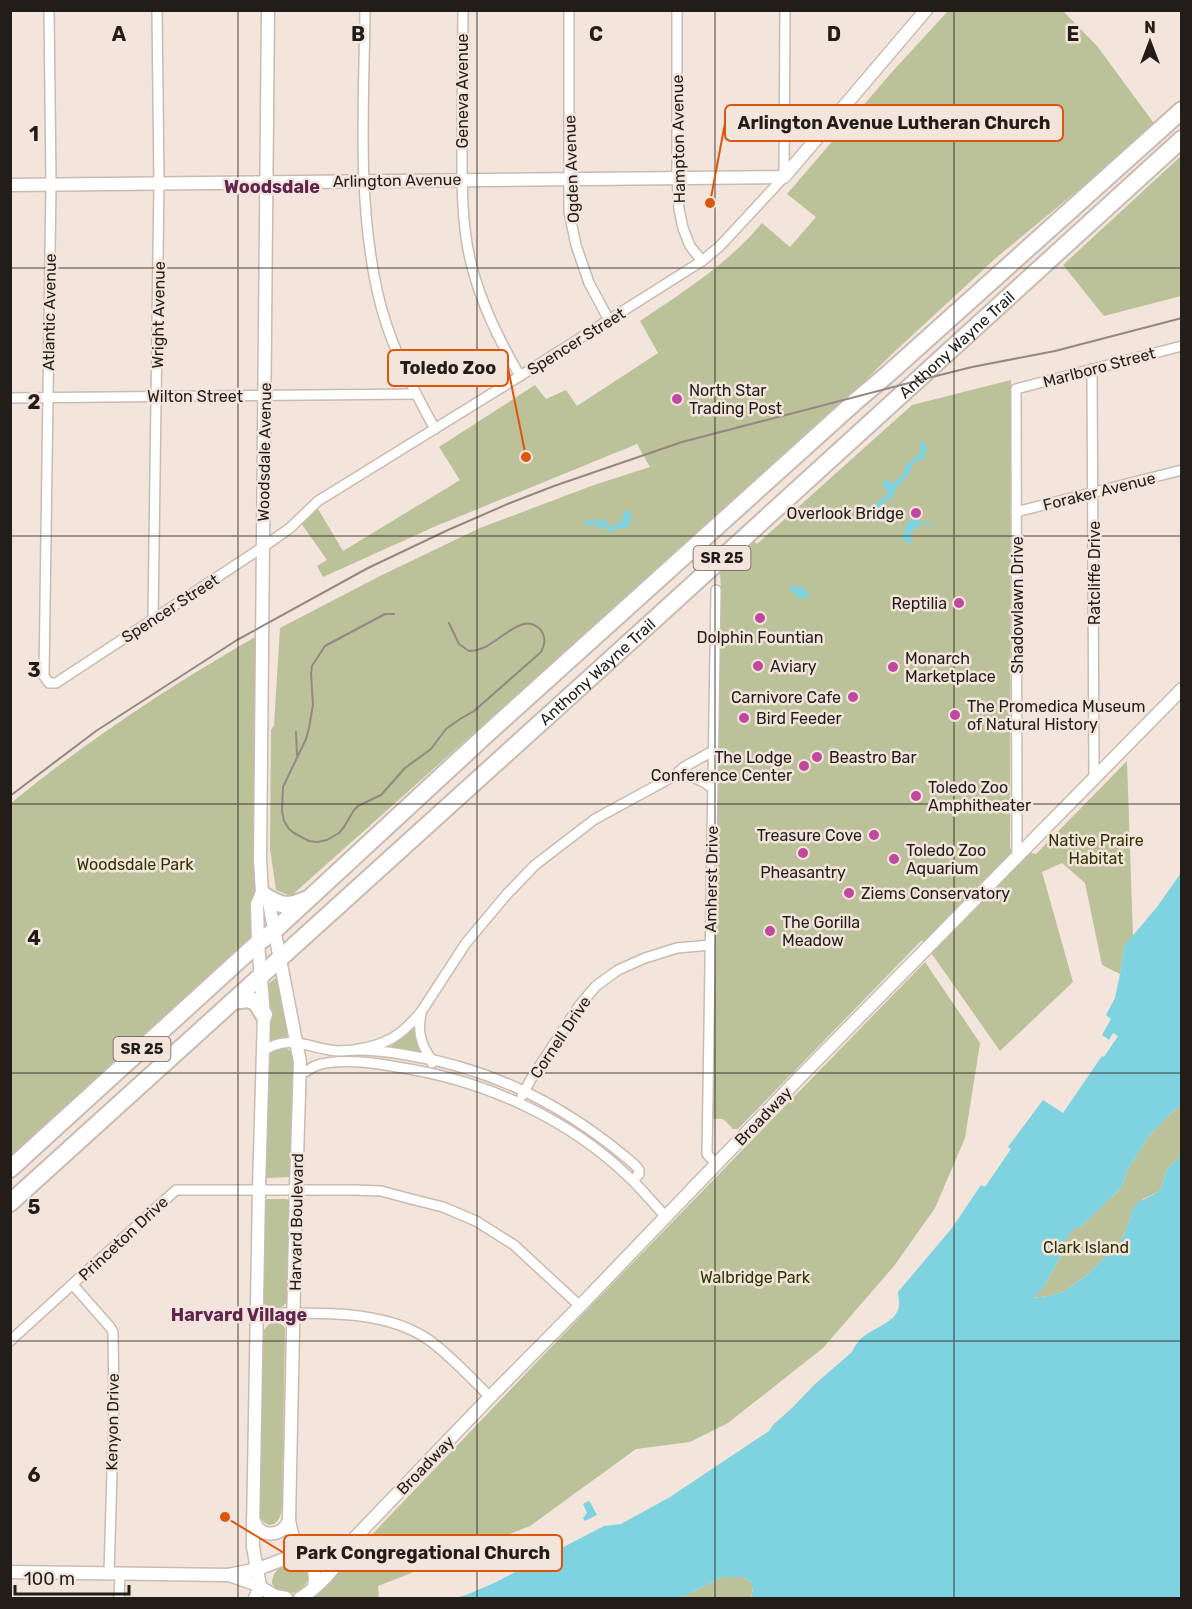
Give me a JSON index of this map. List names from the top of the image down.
{
  "streets": {
    "highway": ["Anthony Wayne Trail", "SR 25"],
    "street": [
      "Geneva Avenue",
      "Hampton Avenue",
      "Ogden Avenue",
      "Arlington Avenue",
      "Atlantic Avenue",
      "Wright Avenue",
      "Spencer Street",
      "Marlboro Street",
      "Wilton Street",
      "Woodsdale Avenue",
      "Foraker Avenue",
      "Ratcliffe Drive",
      "Shadowlawn Drive",
      "Amherst Drive",
      "Cornell Drive",
      "Broadway",
      "Harvard Boulevard",
      "Princeton Drive",
      "Kenyon Drive"
    ]
  },
  "crossings": [
    ["Geneva Avenue", "Arlington Avenue"],
    ["Geneva Avenue", "Spencer Street"],
    ["Hampton Avenue", "Arlington Avenue"],
    ["Hampton Avenue", "Spencer Street"],
    ["Ogden Avenue", "Arlington Avenue"],
    ["Ogden Avenue", "Spencer Street"],
    ["Arlington Avenue", "Atlantic Avenue"],
    ["Arlington Avenue", "Wright Avenue"],
    ["Arlington Avenue", "Spencer Street"],
    ["Arlington Avenue", "Woodsdale Avenue"],
    ["Atlantic Avenue", "Spencer Street"],
    ["Atlantic Avenue", "Wilton Street"],
    ["Wright Avenue", "Spencer Street"],
    ["Wright Avenue", "Wilton Street"],
    ["Spencer Street", "Woodsdale Avenue"],
    ["Anthony Wayne Trail", "Woodsdale Avenue"],
    ["Anthony Wayne Trail", "Harvard Boulevard"],
    ["Marlboro Street", "Ratcliffe Drive"],
    ["Marlboro Street", "Shadowlawn Drive"],
    ["Wilton Street", "Woodsdale Avenue"],
    ["Woodsdale Avenue", "Harvard Boulevard"],
    ["Foraker Avenue", "Ratcliffe Drive"],
    ["Foraker Avenue", "Shadowlawn Drive"],
    ["Ratcliffe Drive", "Broadway"],
    ["Shadowlawn Drive", "Broadway"],
    ["Amherst Drive", "Cornell Drive"],
    ["Amherst Drive", "Broadway"],
    ["Broadway", "Harvard Boulevard"],
    ["Broadway", "Princeton Drive"],
    ["Harvard Boulevard", "Princeton Drive"],
    ["Princeton Drive", "Kenyon Drive"]
  ],
  "districts": ["Woodsdale", "Harvard Village"],
  "parks": [
    "Native Praire Habitat",
    "Woodsdale Park",
    "Clark Island",
    "Walbridge Park"
  ],
  "places": [
    "Arlington Avenue Lutheran Church",
    "North Star Trading Post",
    "Toledo Zoo",
    "Overlook Bridge",
    "Reptilia",
    "Dolphin Fountian",
    "Aviary",
    "Monarch Marketplace",
    "Carnivore Cafe",
    "The Promedica Museum of Natural History",
    "Bird Feeder",
    "Beastro Bar",
    "The Lodge Conference Center",
    "Toledo Zoo Amphitheater",
    "Treasure Cove",
    "Pheasantry",
    "Toledo Zoo Aquarium",
    "Ziems Conservatory",
    "The Gorilla Meadow",
    "Park Congregational Church"
  ],
  "scale_bar": "100 m",
  "north": "top",
  "grid": {
    "columns": [
      "A",
      "B",
      "C",
      "D",
      "E"
    ],
    "rows": [
      "1",
      "2",
      "3",
      "4",
      "5",
      "6"
    ]
  }
}
